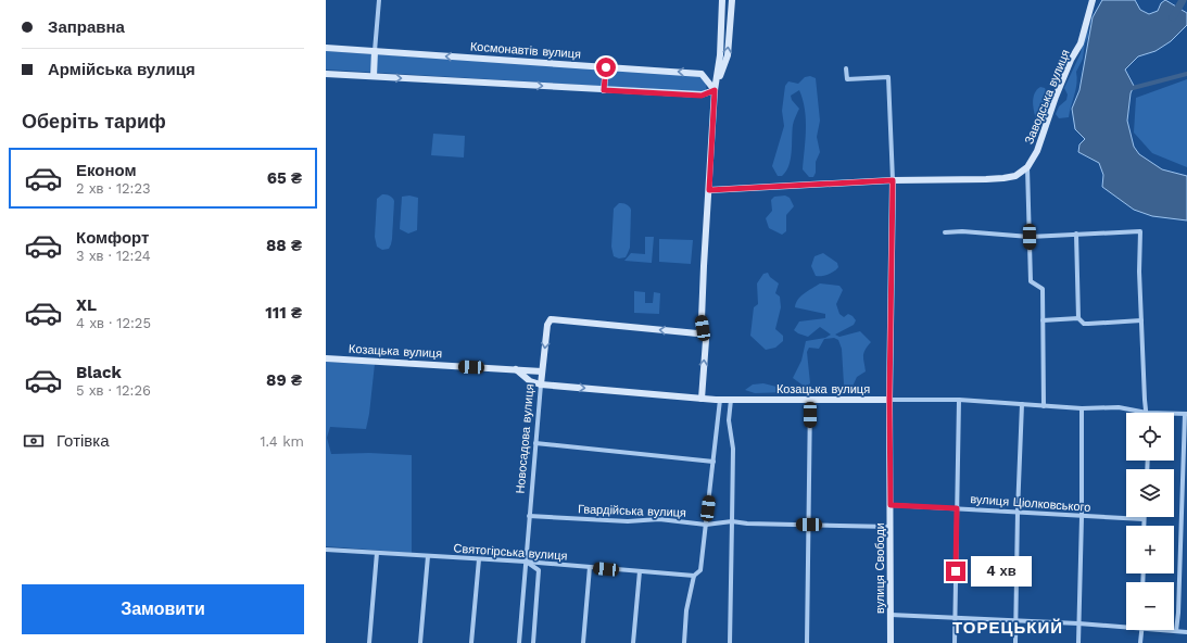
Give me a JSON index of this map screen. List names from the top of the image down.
{
  "streets": {
    "street": [
      "Космонавтів вулиця",
      "Заводська вулиця",
      "Козацька вулиця",
      "Новосадова вулиця",
      "вулиця Ціолковського",
      "Гвардійська вулиця",
      "Святогірська вулиця",
      "вулиця Свободи"
    ]
  },
  "crossings": [
    ["Козацька вулиця", "Новосадова вулиця"],
    ["Козацька вулиця", "вулиця Свободи"],
    ["Новосадова вулиця", "Гвардійська вулиця"],
    ["Новосадова вулиця", "Святогірська вулиця"],
    ["вулиця Ціолковського", "вулиця Свободи"],
    ["Гвардійська вулиця", "вулиця Свободи"]
  ],
  "districts": ["ТОРЕЦЬКИЙ"],
  "page": {
    "banner": ["Заправна", "Армійська вулиця"],
    "heading": "Оберіть тариф",
    "list": [
      {
        "name": "Економ",
        "note": "2 хв · 12:23",
        "value": "65 ₴"
      },
      {
        "name": "Комфорт",
        "note": "3 хв · 12:24",
        "value": "88 ₴"
      },
      {
        "name": "XL",
        "note": "4 хв · 12:25",
        "value": "111 ₴"
      },
      {
        "name": "Black",
        "note": "5 хв · 12:26",
        "value": "89 ₴"
      }
    ],
    "map_buttons": ["+", "−"],
    "pay": ["Готівка", "1.4 km"],
    "bubble": "4 хв",
    "buttons": "Замовити"
  }
}
